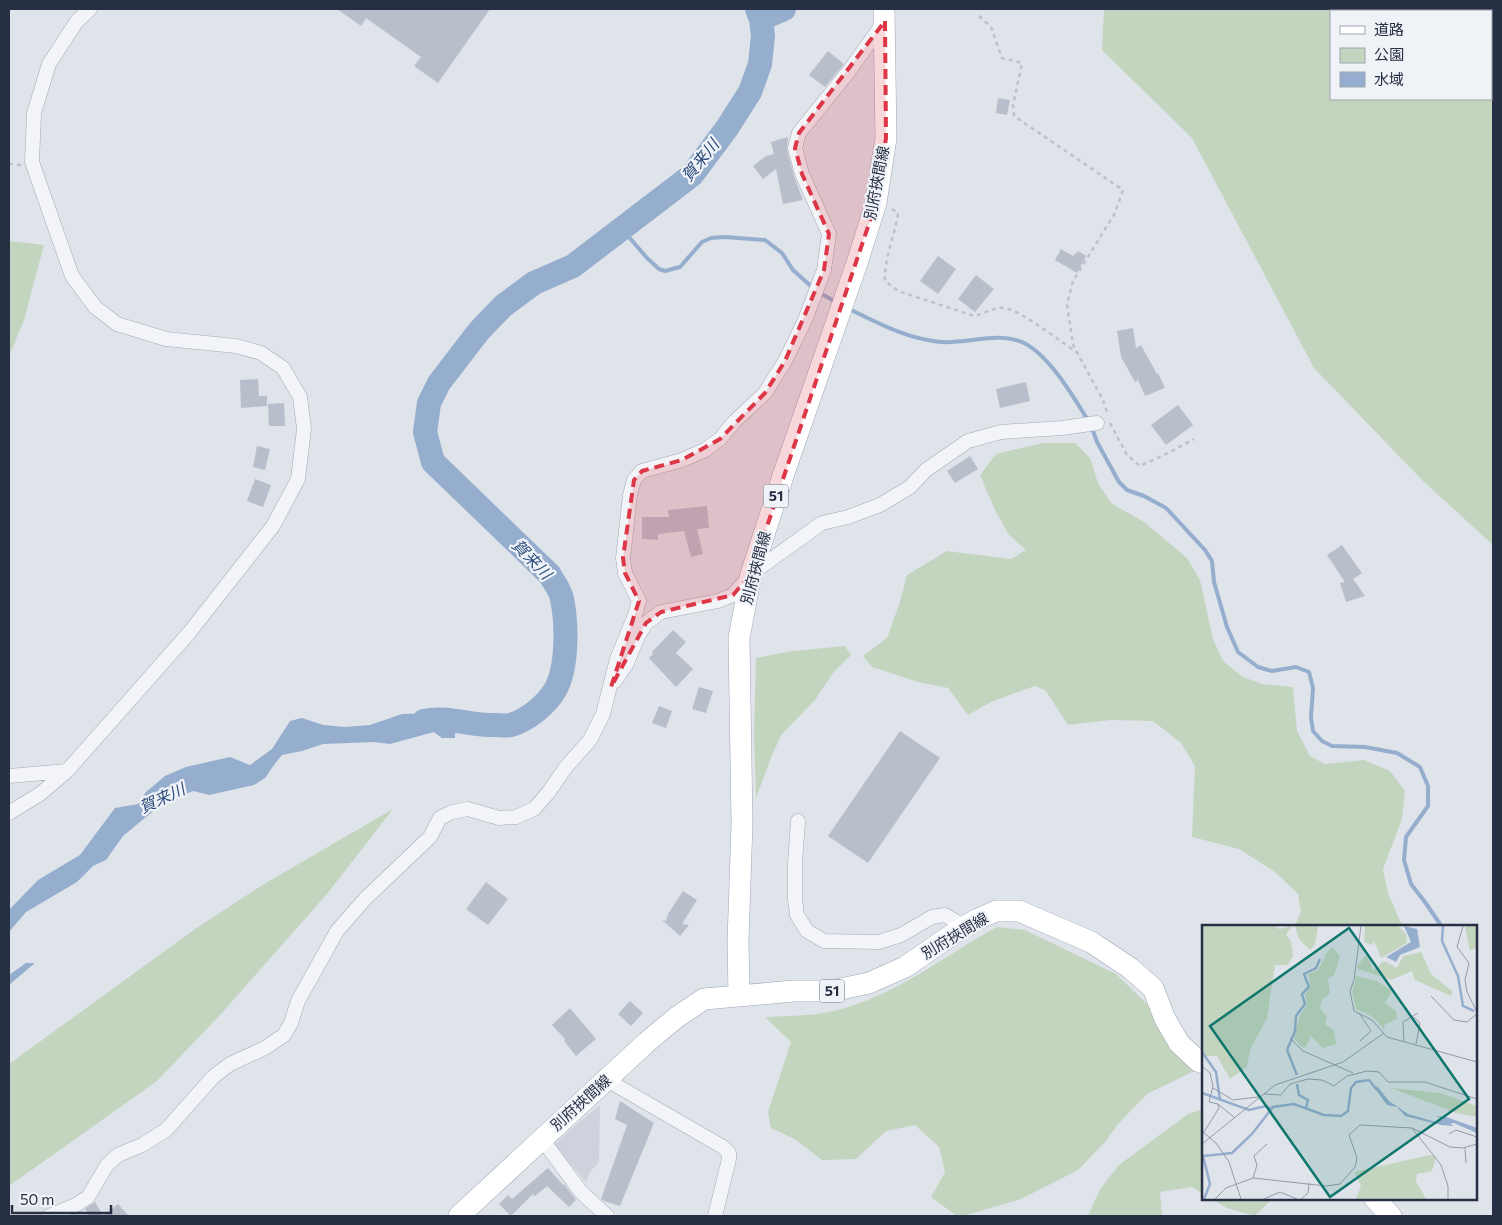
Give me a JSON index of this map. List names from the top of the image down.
{
  "streets": {
    "main road": ["別府挾間線", "51"]
  },
  "water": ["賀来川"],
  "legend": ["道路", "公園", "水域"],
  "scale_bar": "50 m"
}
